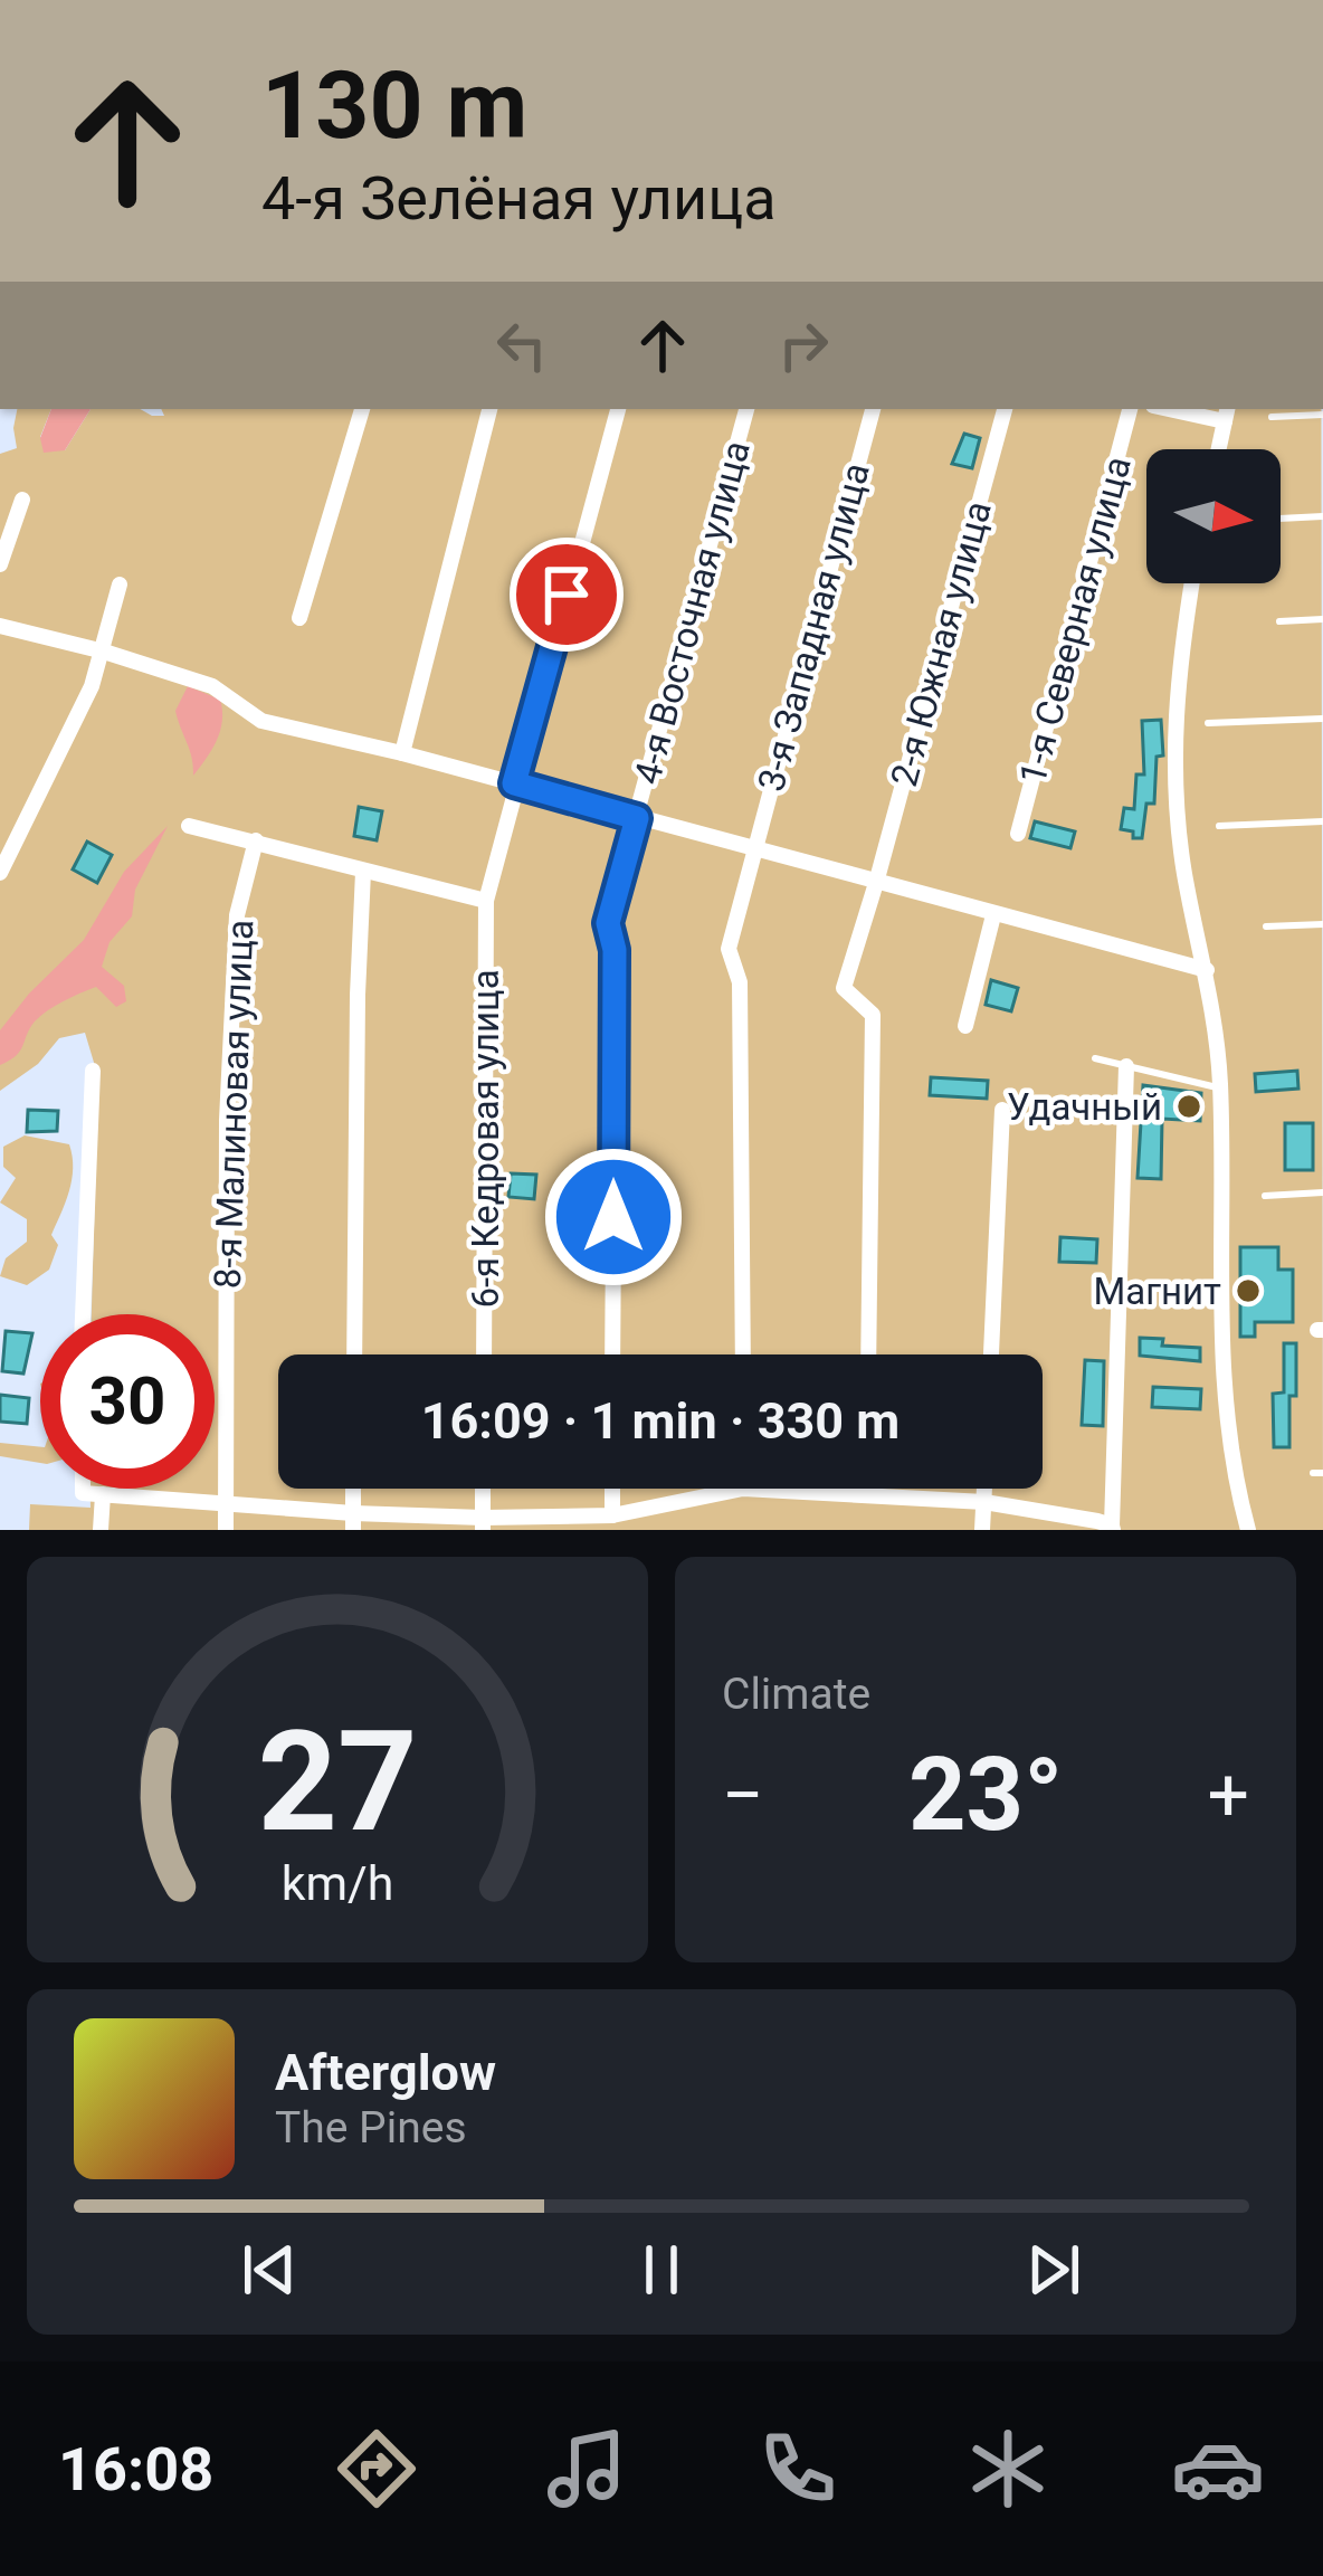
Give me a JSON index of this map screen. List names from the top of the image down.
{
  "streets": {
    "street": [
      "4-я Восточная улица",
      "1-я Северная улица",
      "3-я Западная улица",
      "2-я Южная улица",
      "8-я Малиновая улица",
      "6-я Кедровая улица"
    ]
  },
  "places": ["Удачный", "Магнит"],
  "north": "right",
  "page": {
    "turn": ["130 m", "4-я Зелёная улица"],
    "limit": "30",
    "trip": "16:09 · 1 min · 330 m",
    "tile": "Climate",
    "heat": ["−", "23°", "+"],
    "song": ["Afterglow", "The Pines"],
    "tabs": "16:08",
    "gauge": ["27", "km/h"]
  }
}
